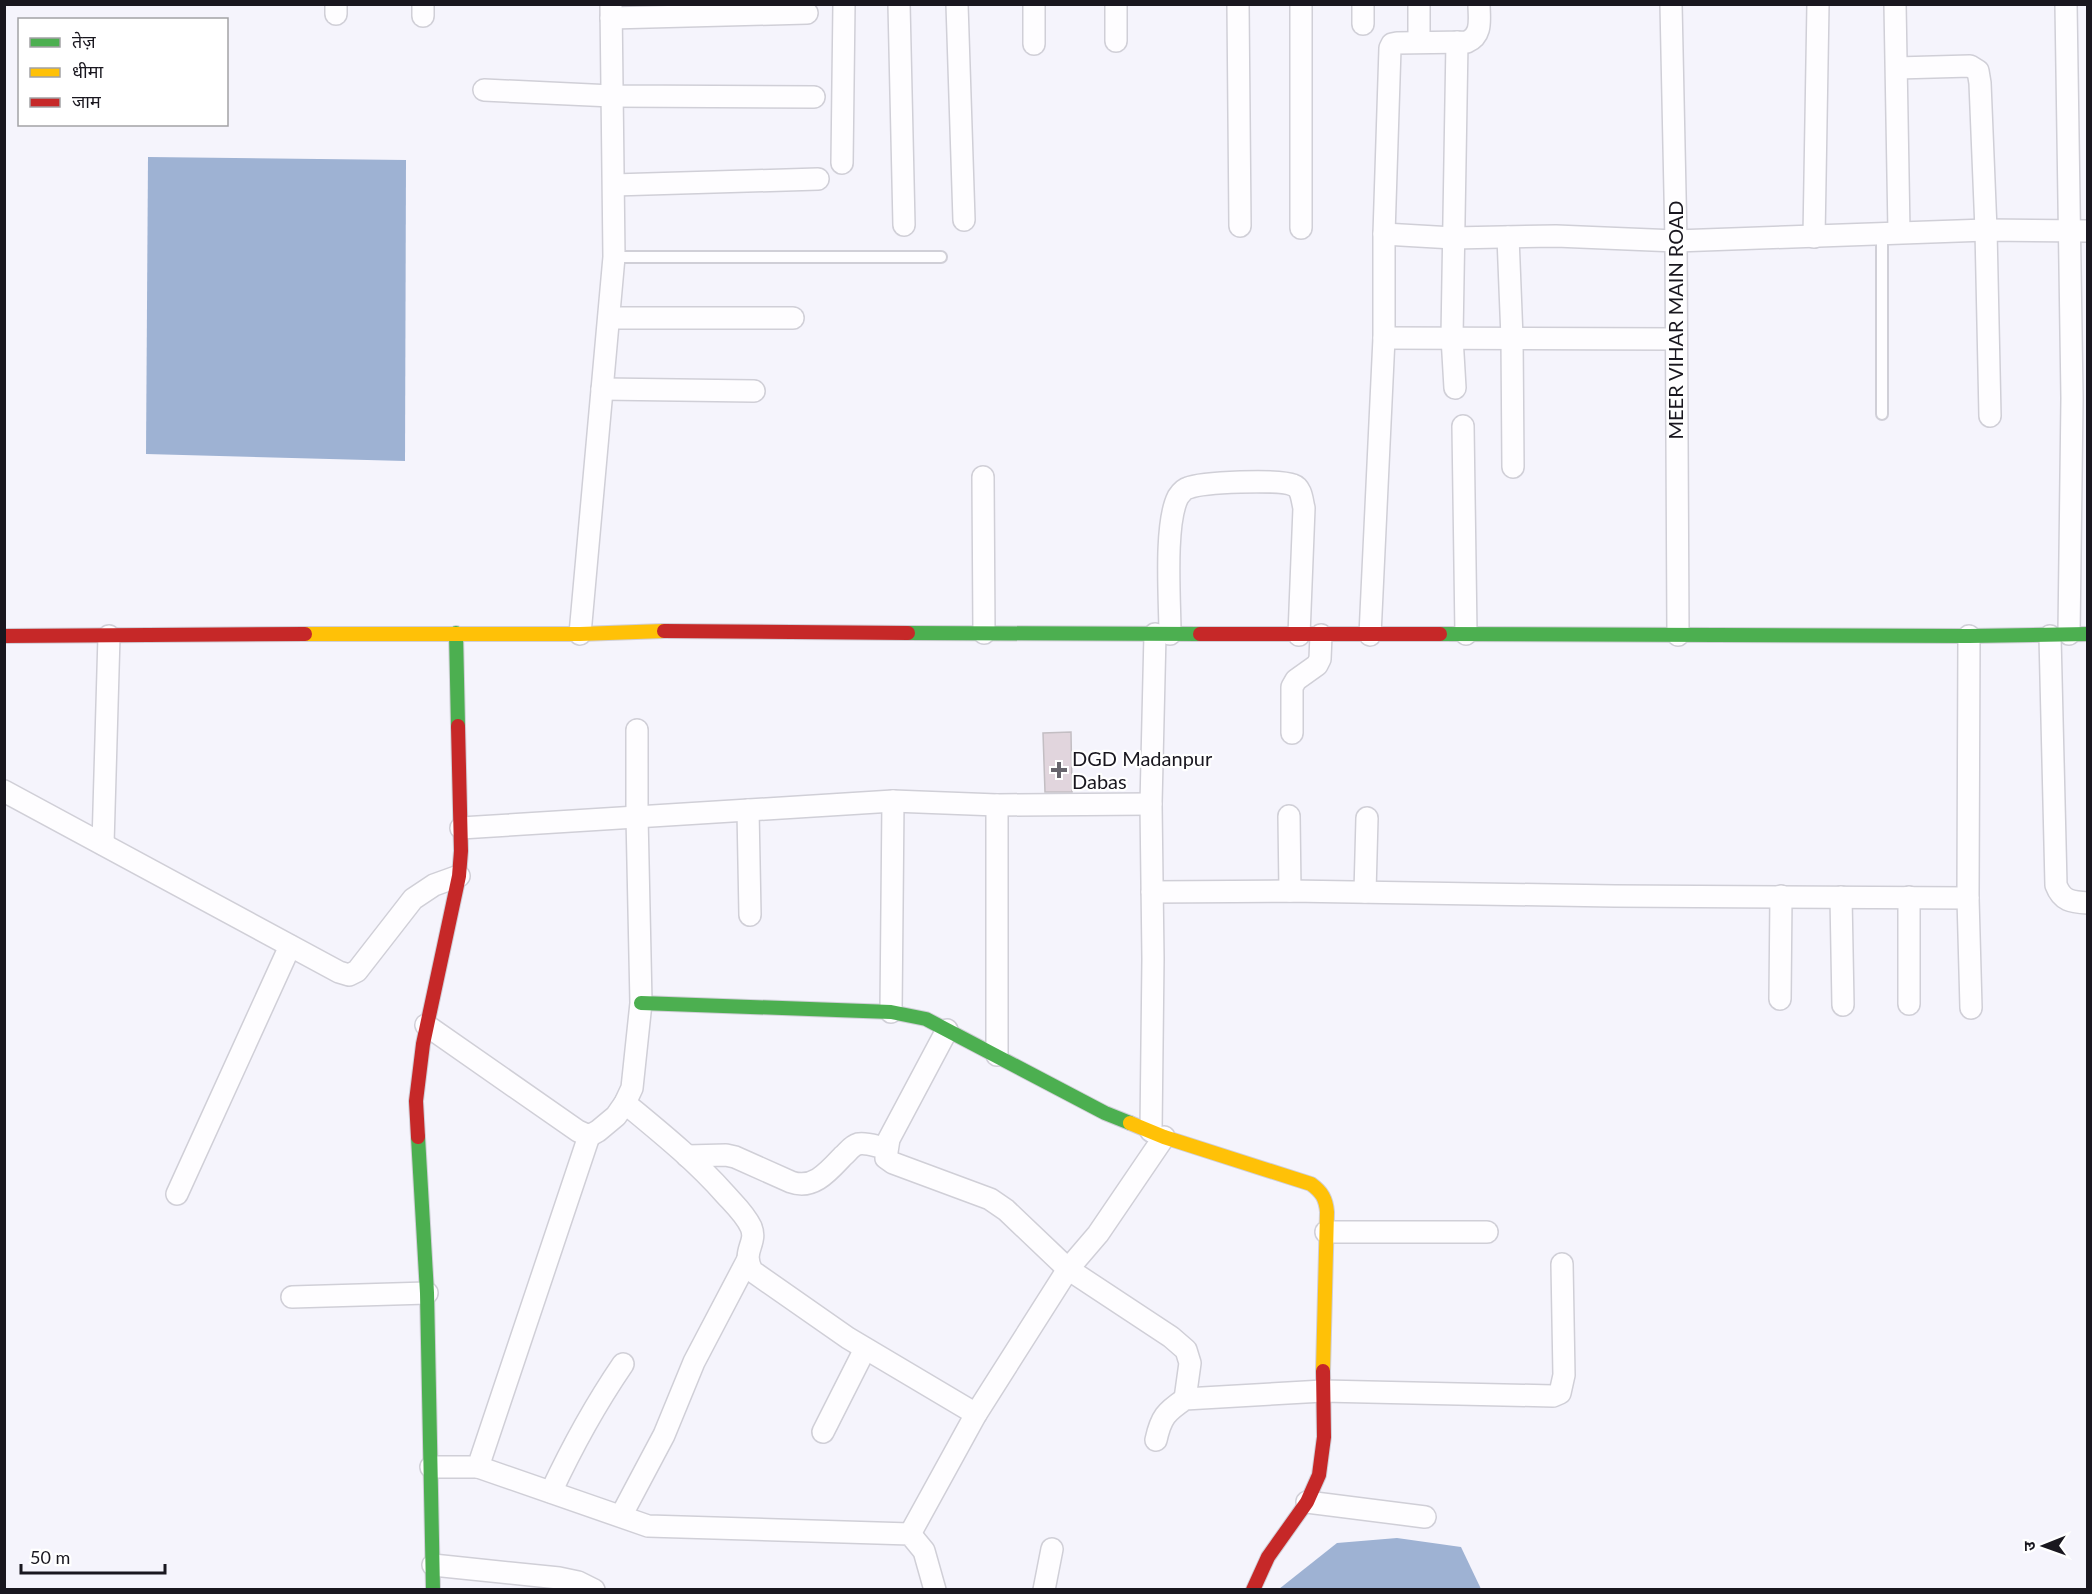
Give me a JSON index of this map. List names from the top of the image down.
{
  "streets": {
    "street": ["MEER VIHAR MAIN ROAD"]
  },
  "places": {
    "health": ["DGD Madanpur Dabas"]
  },
  "legend": ["तेज़", "धीमा", "जाम"],
  "scale_bar": "50 m",
  "north": "left"
}
